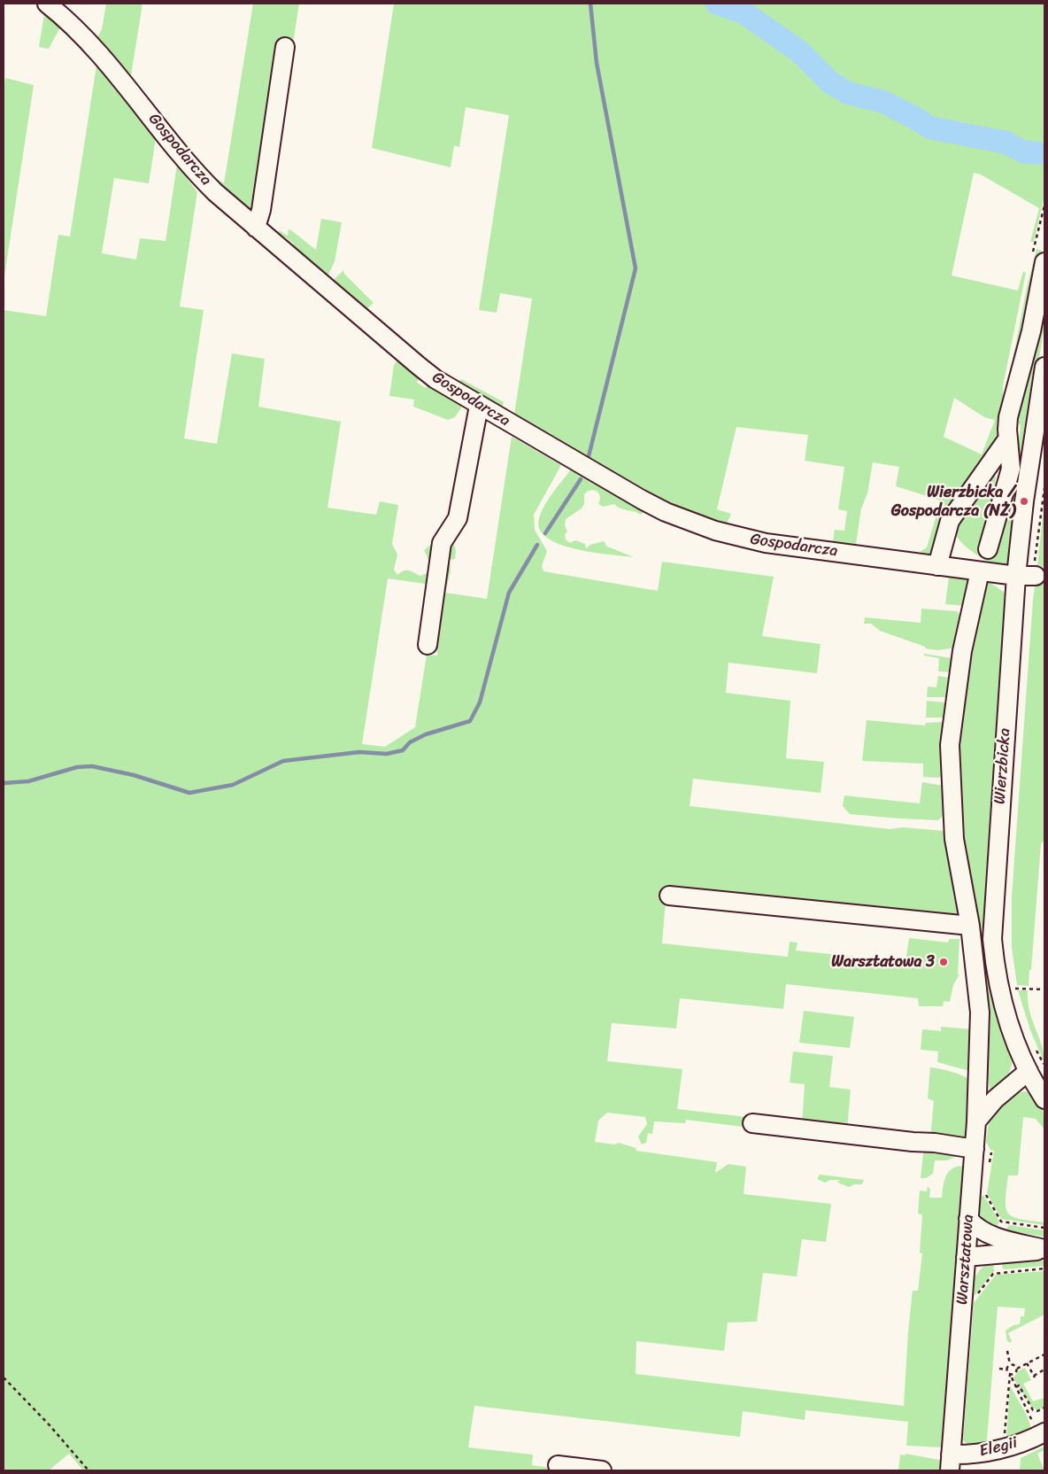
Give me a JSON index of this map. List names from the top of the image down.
{
  "streets": {
    "street": [
      "Gospodarcza",
      "Wierzbicka",
      "Warsztatowa",
      "Elegii"
    ]
  },
  "crossings": [
    ["Gospodarcza", "Wierzbicka"],
    ["Gospodarcza", "Warsztatowa"],
    ["Warsztatowa", "Elegii"]
  ],
  "places": ["Wierzbicka / Gospodarcza (NŻ)", "Warsztatowa 3"]
}
